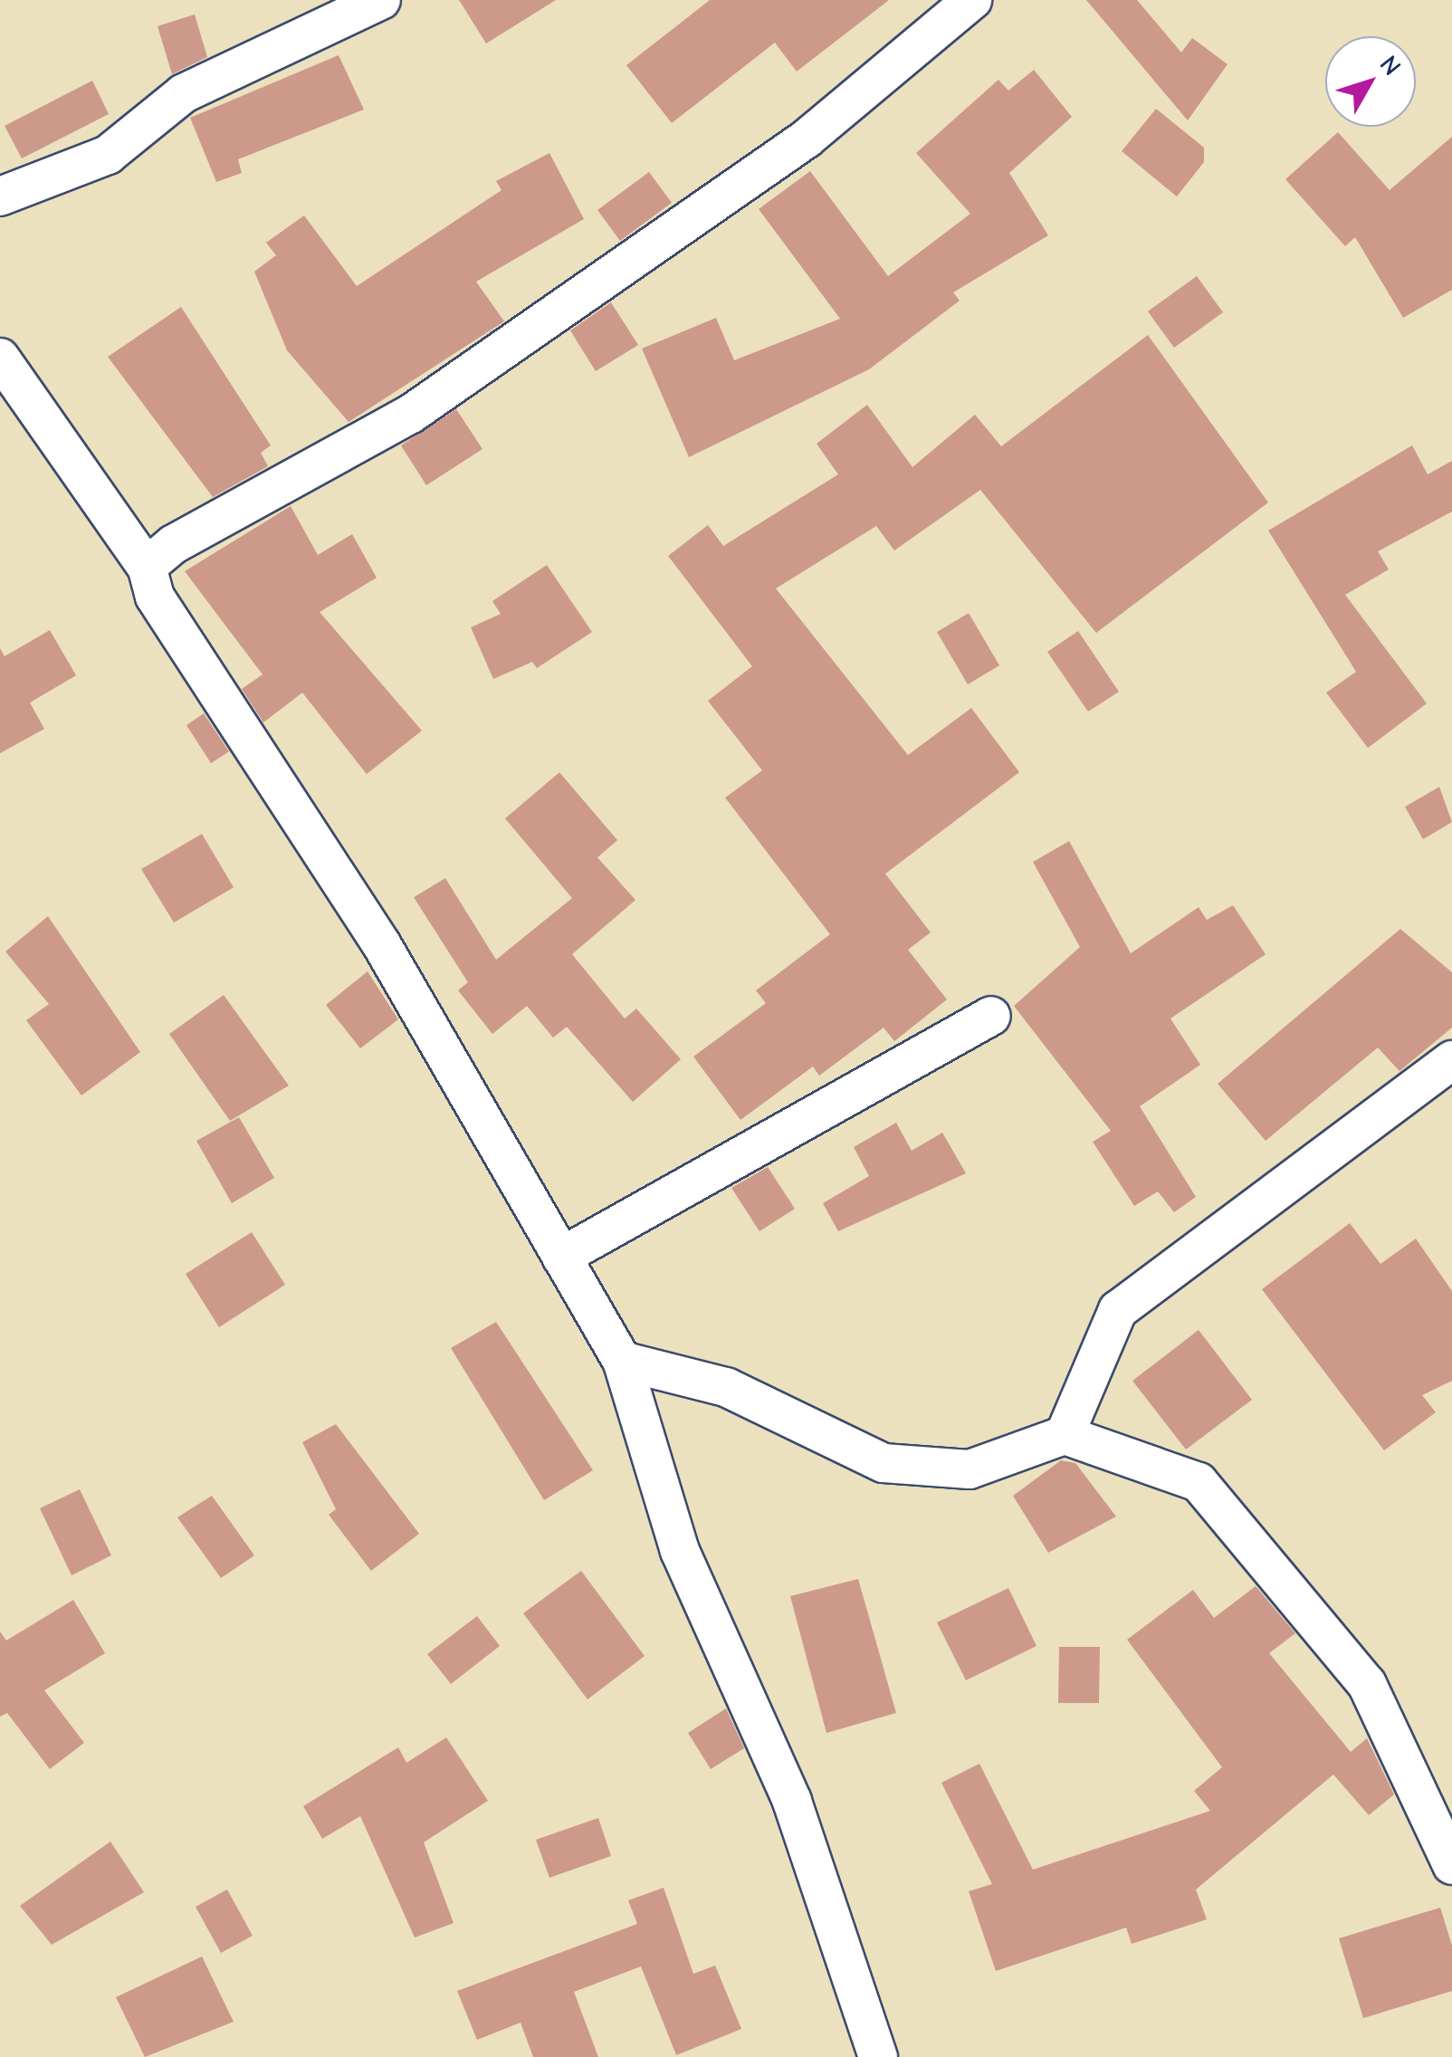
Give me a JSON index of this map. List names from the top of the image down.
{
  "north": "top right"
}
